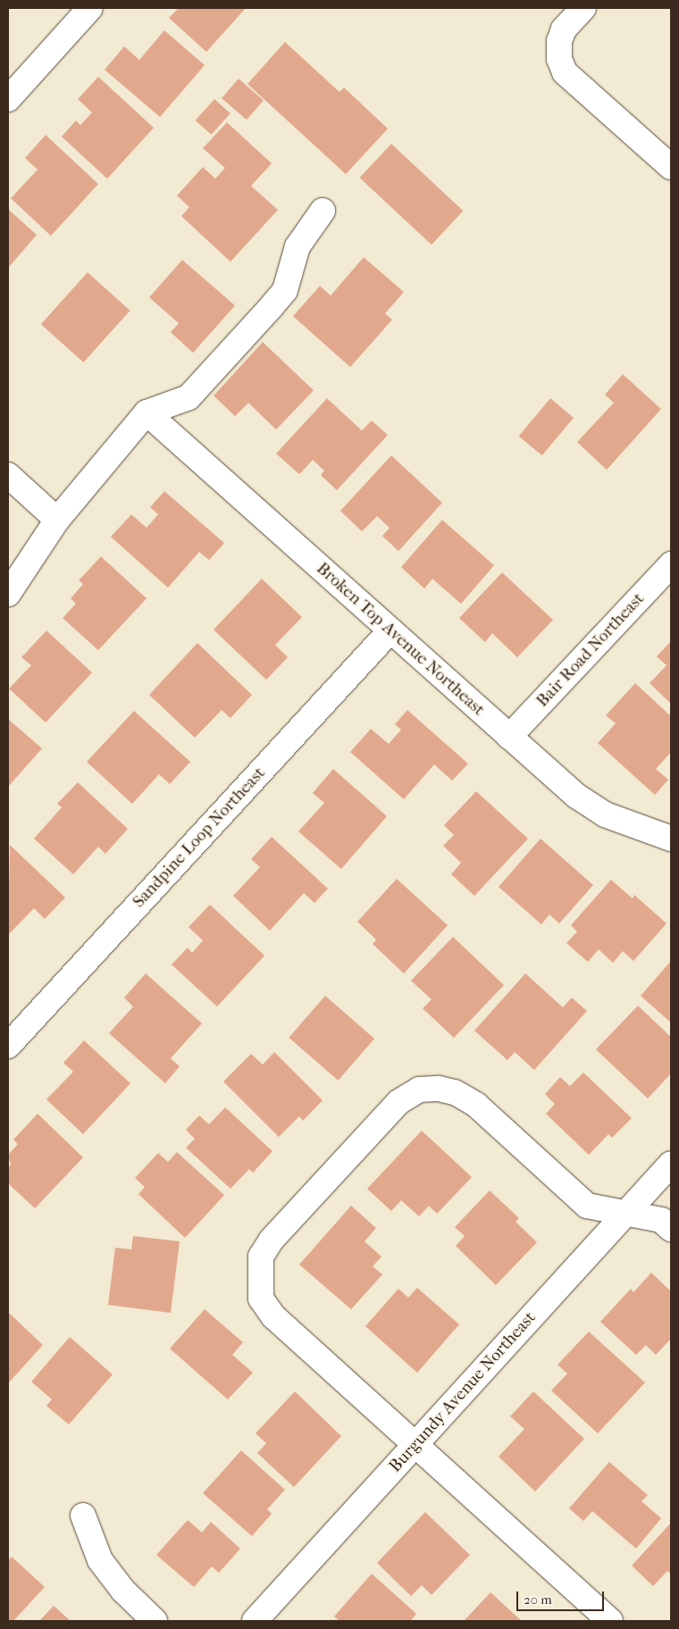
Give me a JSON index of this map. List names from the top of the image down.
{
  "streets": {
    "street": [
      "Broken Top Avenue Northeast",
      "Bair Road Northeast",
      "Sandpine Loop Northeast",
      "Burgundy Avenue Northeast"
    ]
  },
  "crossings": [
    ["Broken Top Avenue Northeast", "Bair Road Northeast"],
    ["Broken Top Avenue Northeast", "Sandpine Loop Northeast"]
  ],
  "scale_bar": "20 m"
}
